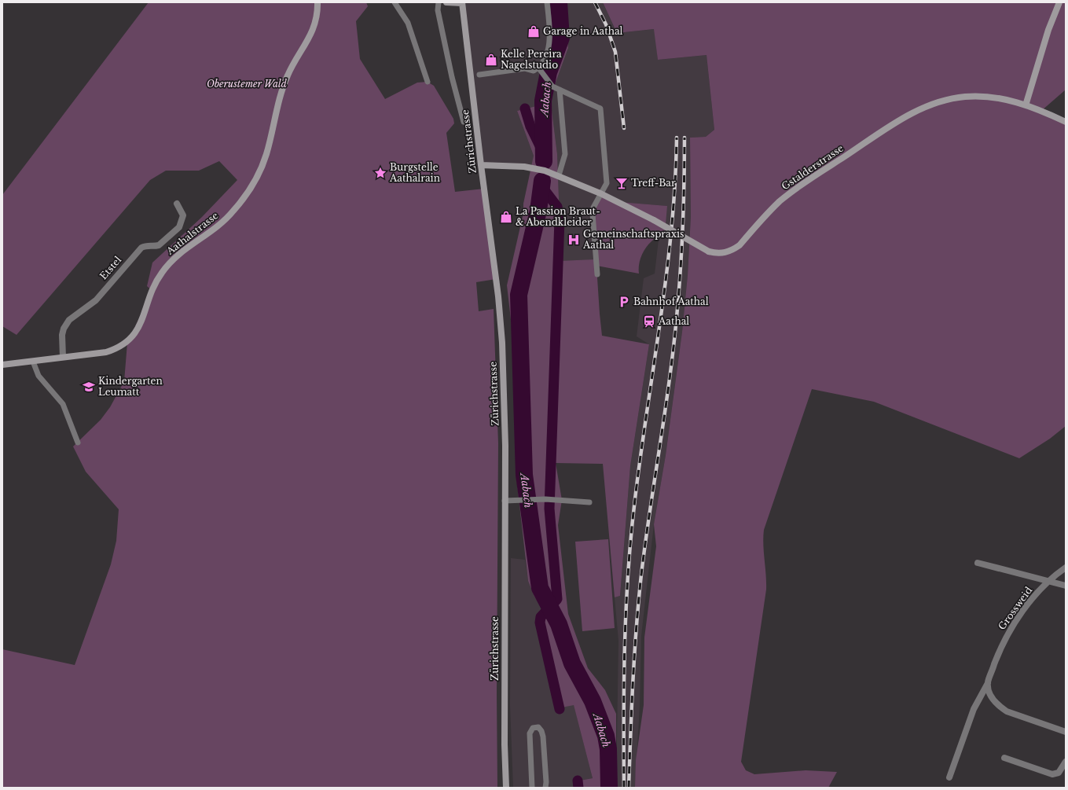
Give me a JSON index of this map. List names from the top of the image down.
{
  "streets": {
    "street": [
      "Zürichstrasse",
      "Gstalderstrasse",
      "Aathalstrasse",
      "Etstel",
      "Grossweid"
    ]
  },
  "crossings": [
    ["Zürichstrasse", "Gstalderstrasse"],
    ["Aathalstrasse", "Etstel"]
  ],
  "water": ["Aabach"],
  "parks": ["Oberustemer Wald"],
  "places": {
    "shop": ["Garage in Aathal", "Kelle Pereira Nagelstudio", "La Passion Braut- & Abendkleider"],
    "place": ["Burgstelle Aathalrain"],
    "bar": ["Treff-Bar"],
    "hospital": ["Gemeinschaftspraxis Aathal"],
    "parking": ["Bahnhof Aathal"],
    "station": ["Aathal"],
    "school or university": ["Kindergarten Leumatt"]
  }
}
